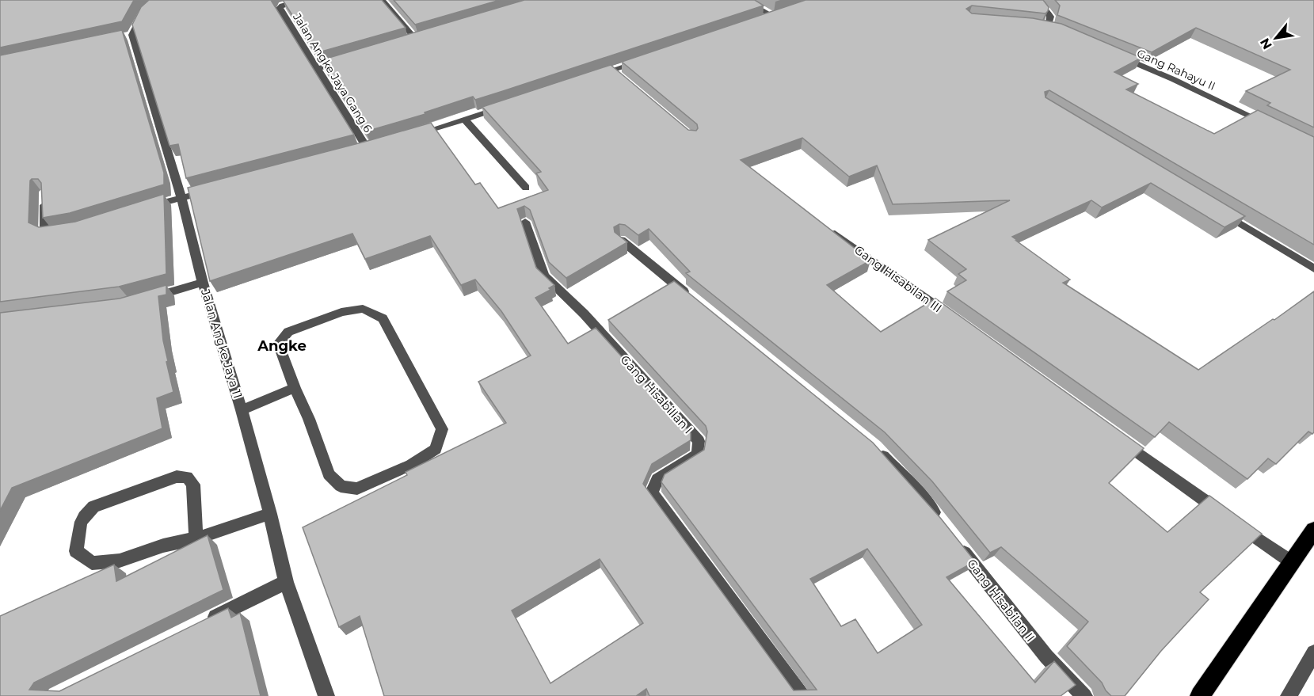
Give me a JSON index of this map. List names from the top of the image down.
{
  "streets": {
    "street": [
      "Gang Rahayu II",
      "Jalan Angke Jaya Gang 6",
      "Gang Hisabilan III",
      "Jalan Angke Jaya 11",
      "Gang Hisabillan I",
      "Gang Hisabilan II"
    ]
  },
  "districts": ["Angke"],
  "north": "bottom left"
}
